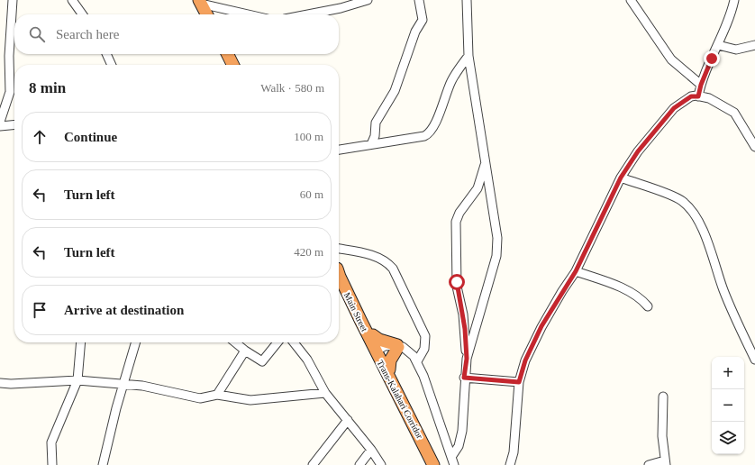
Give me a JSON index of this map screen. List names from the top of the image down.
{
  "streets": {
    "highway": ["Main Street", "Trans-Kalahari Corridor"]
  },
  "crossings": [
    ["Main Street", "Trans-Kalahari Corridor"]
  ],
  "page": {
    "search": "Search here",
    "heading": ["8 min", "Walk · 580 m"],
    "list": [
      ["Continue", "100 m"],
      ["Turn left", "60 m"],
      ["Turn left", "420 m"],
      "Arrive at destination"
    ],
    "map_buttons": ["+", "−"]
  }
}
